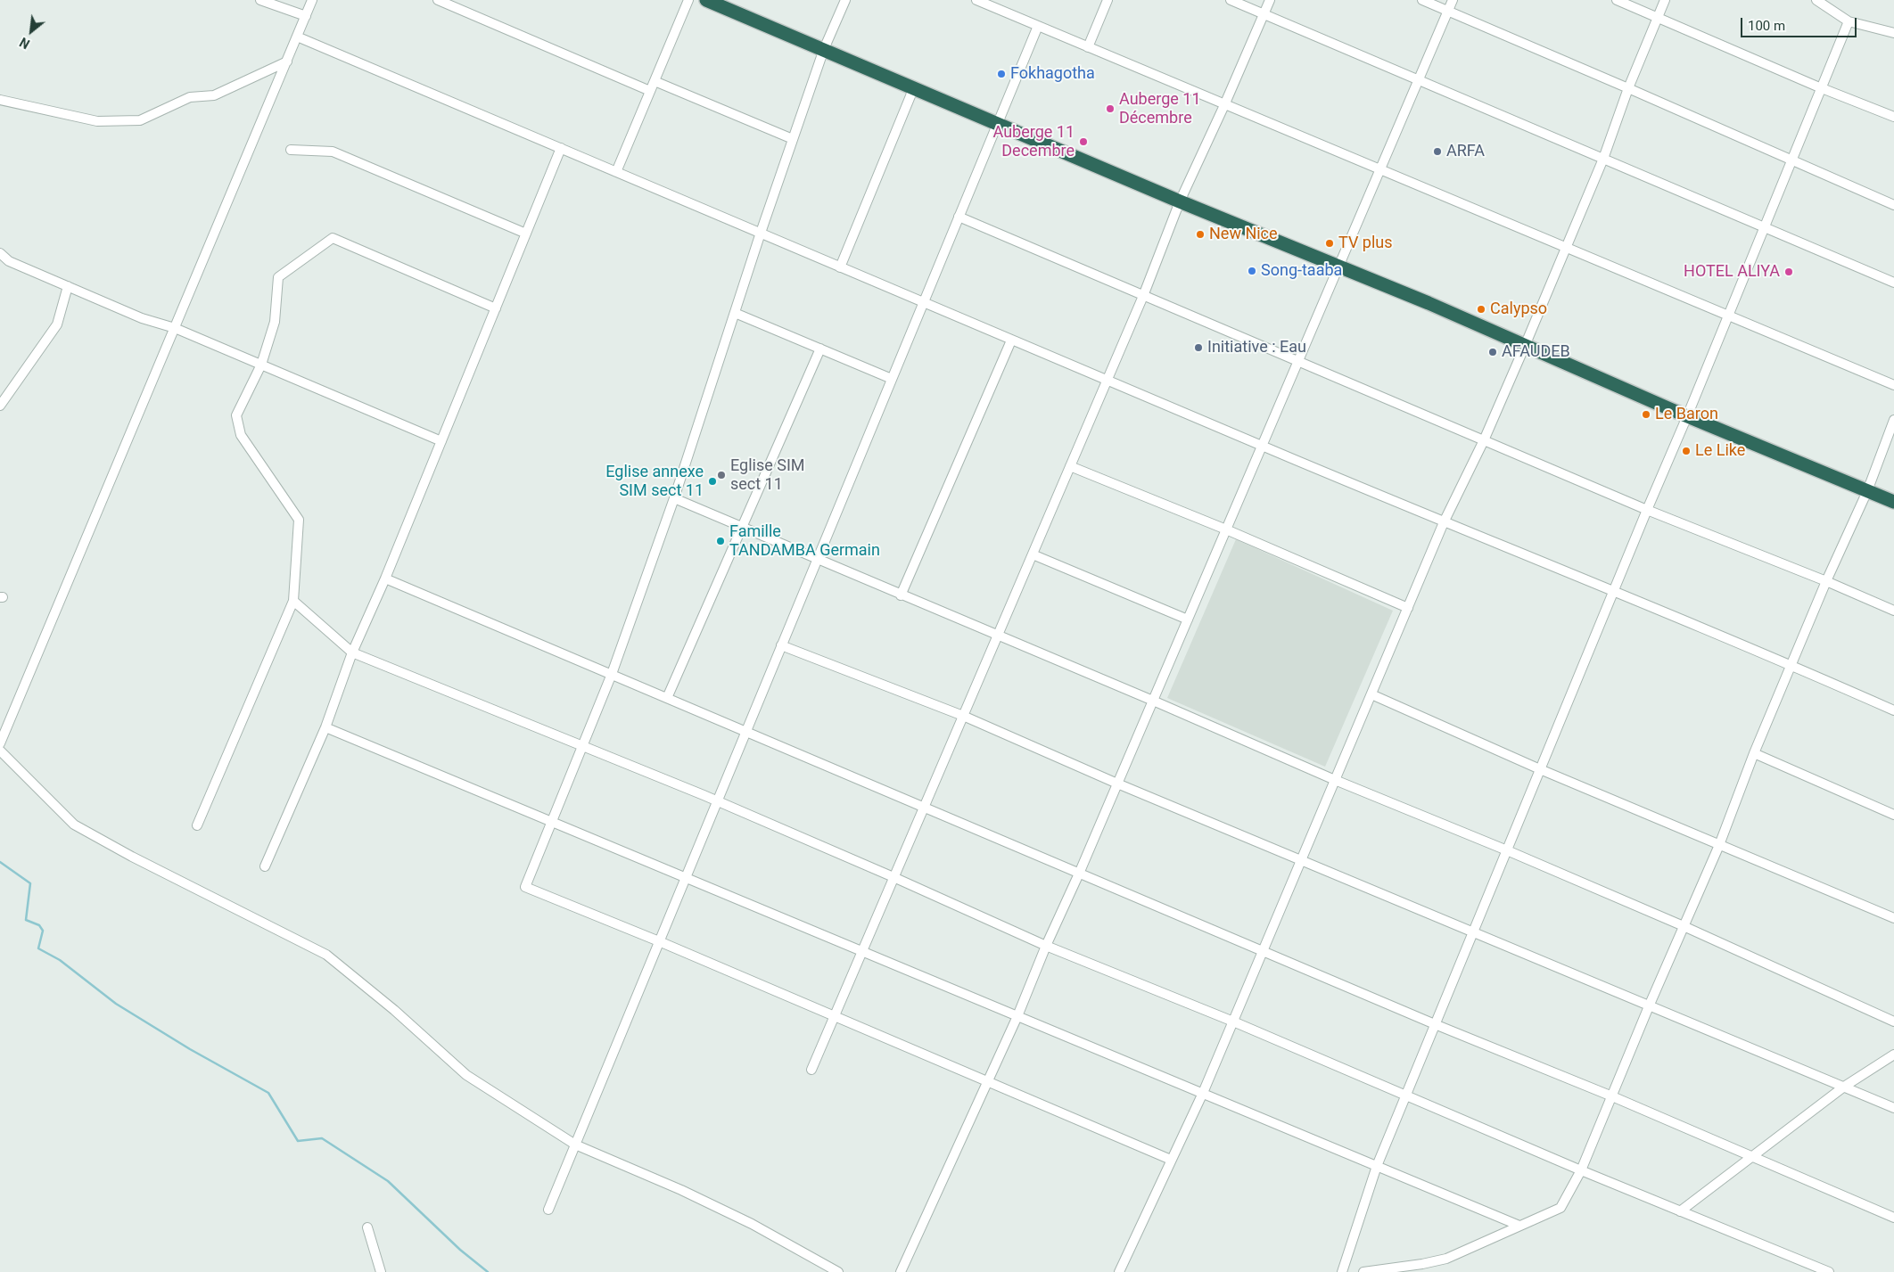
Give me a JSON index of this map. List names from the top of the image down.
{
  "places": [
    "Fokhagotha",
    "Auberge 11 Décembre",
    "Auberge 11 Decembre",
    "ARFA",
    "New Nice",
    "TV plus",
    "Song-taaba",
    "HOTEL ALIYA",
    "Calypso",
    "Initiative : Eau",
    "AFAUDEB",
    "Le Baron",
    "Le Like",
    "Eglise SIM sect 11",
    "Eglise annexe SIM sect 11",
    "Famille TANDAMBA Germain"
  ],
  "scale_bar": "100 m",
  "north": "bottom left"
}
